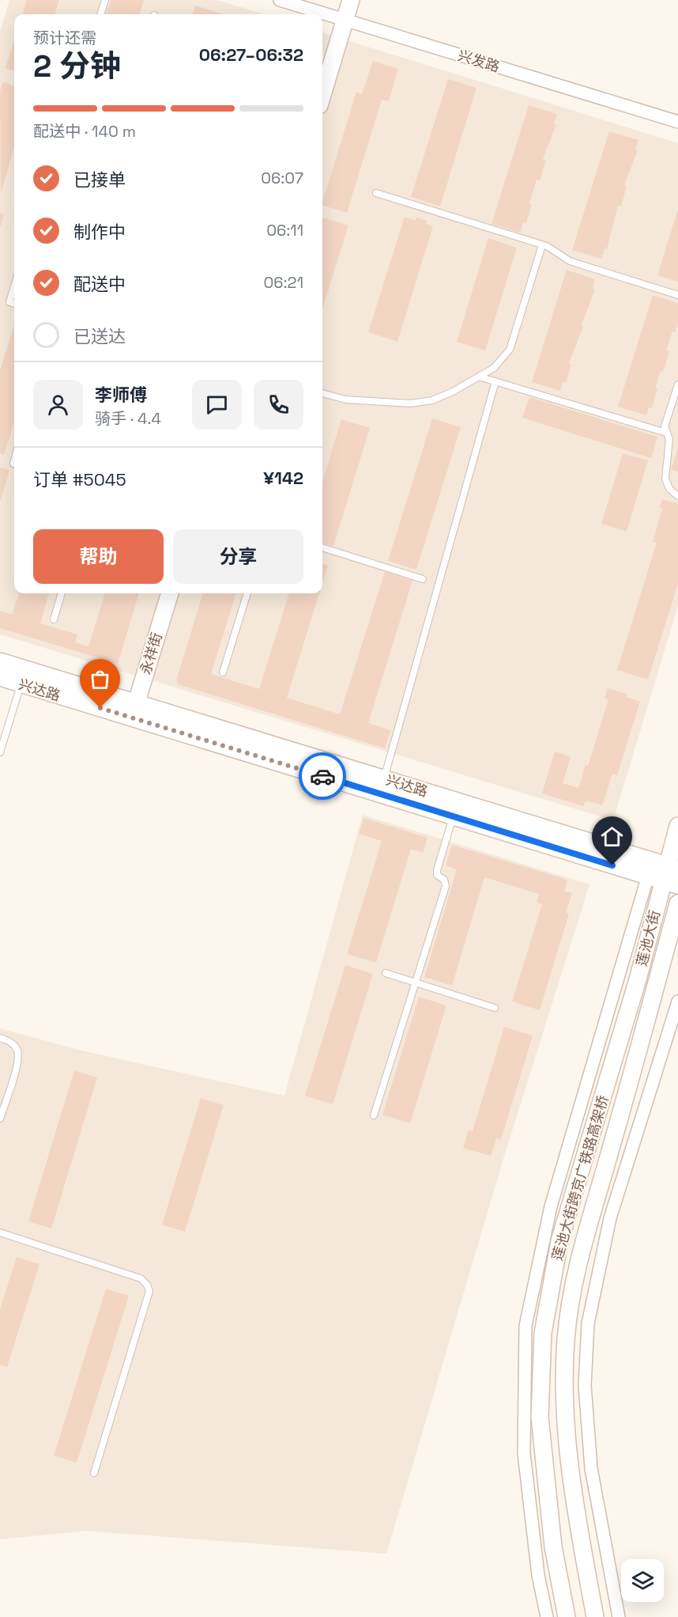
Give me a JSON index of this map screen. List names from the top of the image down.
{
  "streets": {
    "main road": [
      "永祥街",
      "兴达路",
      "莲池大街",
      "莲池大街跨京广铁路高架桥"
    ],
    "street": ["兴发路"]
  },
  "crossings": [
    ["永祥街", "兴达路"],
    ["兴达路", "莲池大街"],
    ["莲池大街", "莲池大街跨京广铁路高架桥"]
  ],
  "page": {
    "heading": ["2 分钟", "预计还需", "06:27–06:32"],
    "panel": [
      "李师傅",
      "骑手 · 4.4",
      "订单 #5045",
      "¥142"
    ],
    "bar": "配送中 · 140 m",
    "list": [
      ["已接单", "06:07"],
      ["制作中", "06:11"],
      ["配送中", "06:21"],
      "已送达"
    ],
    "buttons": ["帮助", "分享"]
  }
}
